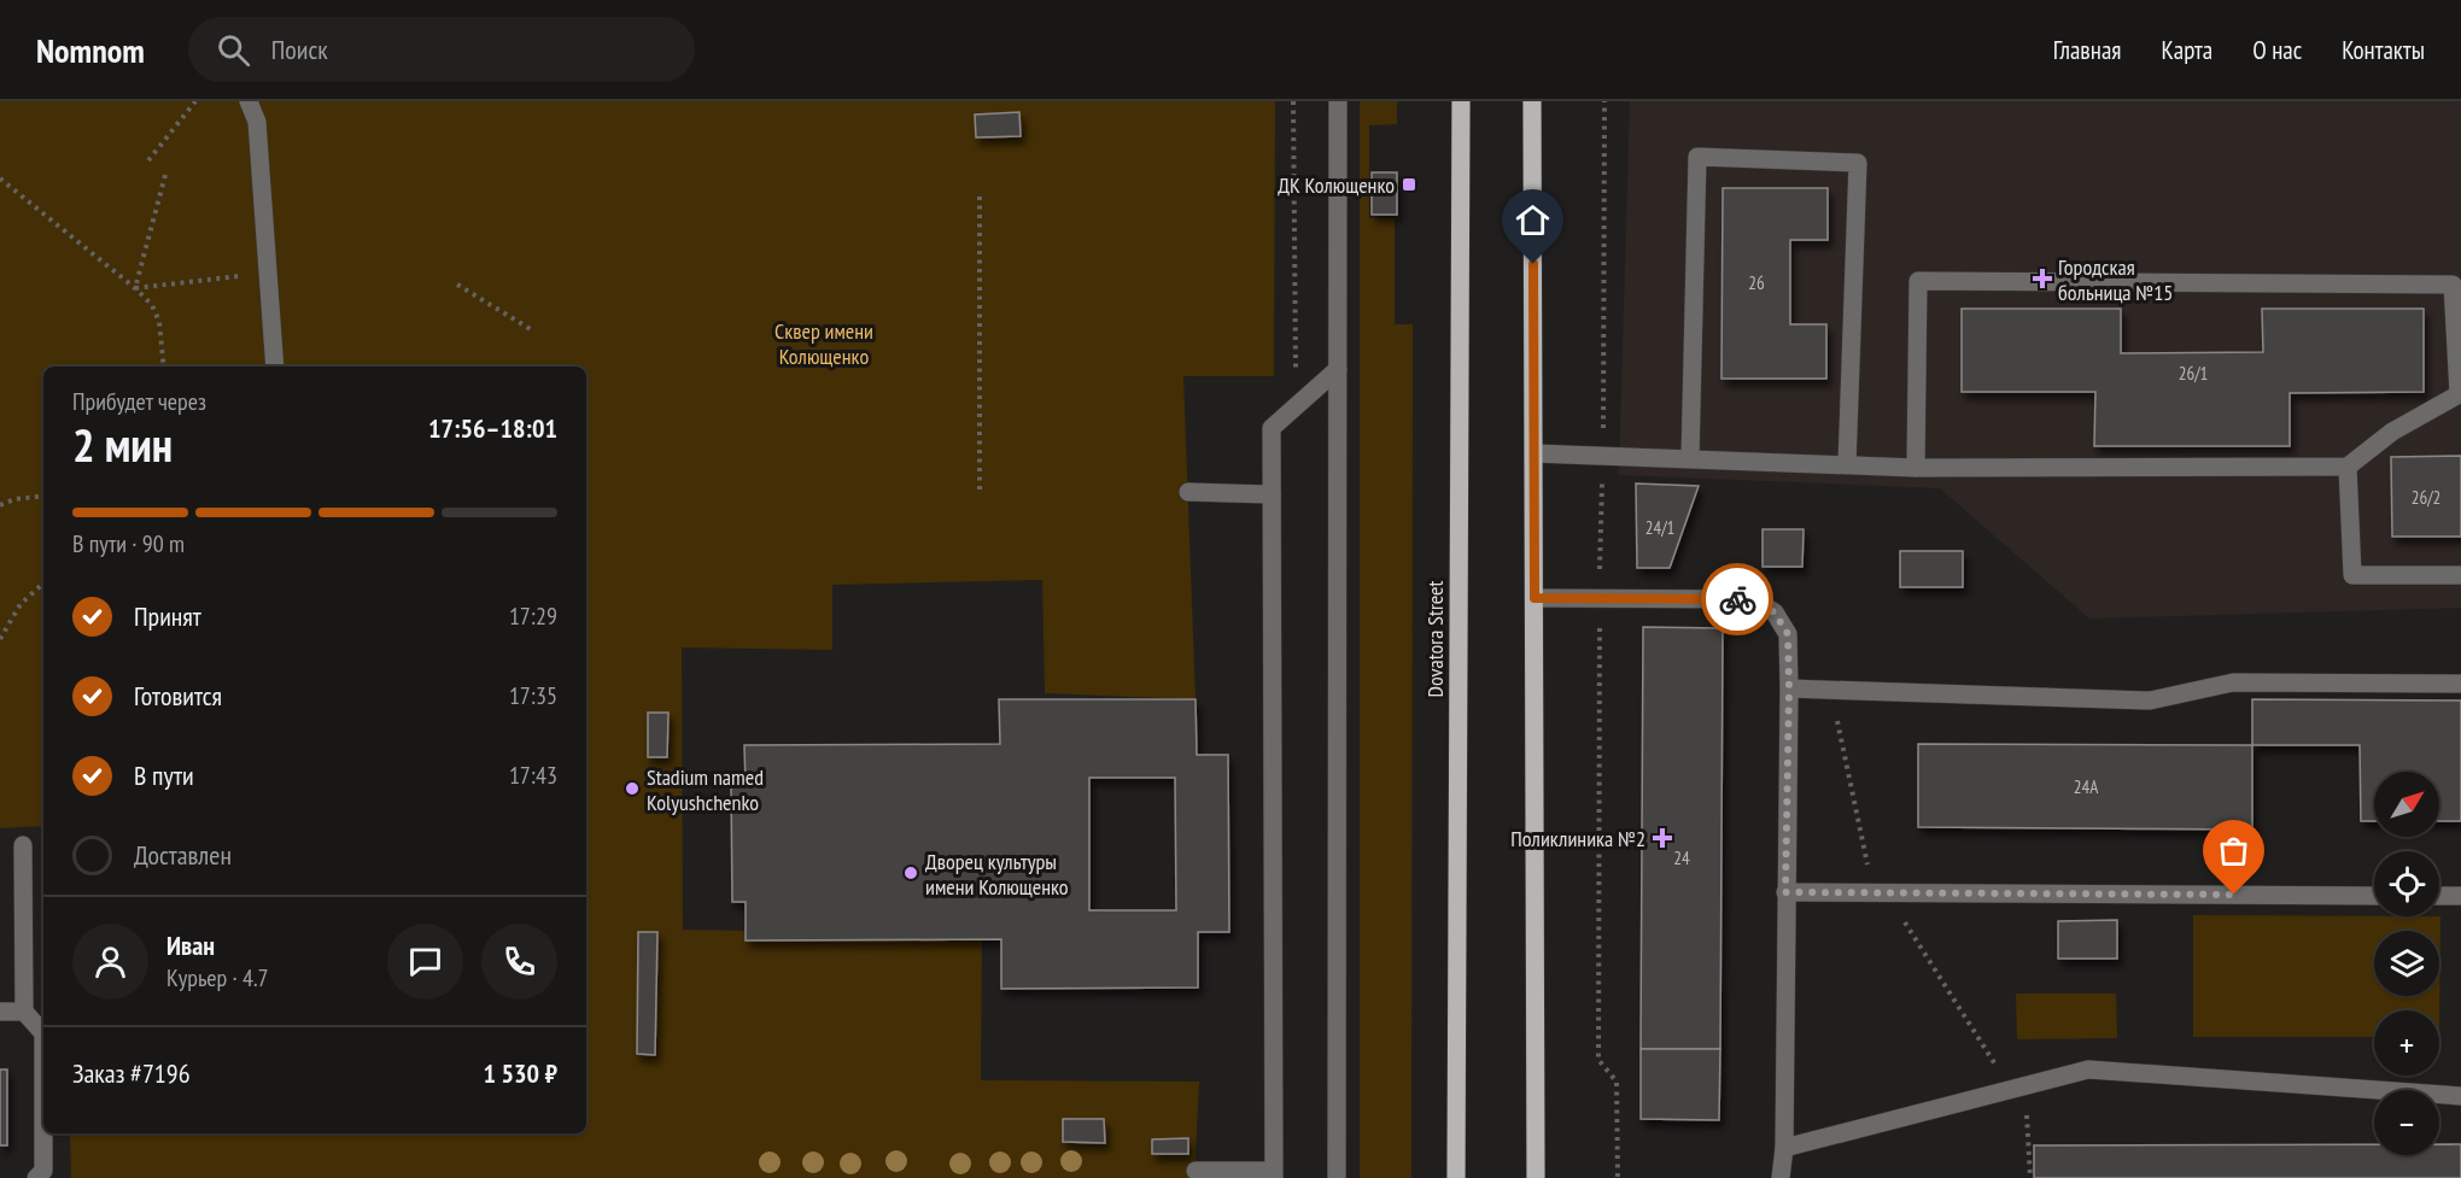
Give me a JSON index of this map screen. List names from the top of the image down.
{
  "streets": {
    "main road": ["Dovatora Street"]
  },
  "parks": ["Сквер имени Колющенко"],
  "places": {
    "transit": ["ДК Колющенко"],
    "health": ["Городская больница №15", "Поликлиника №2"],
    "other": ["Stadium named Kolyushchenko", "Дворец культуры имени Колющенко"]
  },
  "house_numbers": [
    "26",
    "26/1",
    "26/2",
    "24/1",
    "24А",
    "24"
  ],
  "north": "top right",
  "page": {
    "header": "Nomnom",
    "search": "Поиск",
    "nav": [
      "Главная",
      "Карта",
      "О нас",
      "Контакты"
    ],
    "heading": ["2 мин", "Прибудет через", "17:56–18:01"],
    "panel": [
      "Иван",
      "Курьер · 4.7",
      "Заказ #7196",
      "1 530 ₽"
    ],
    "bar": "В пути · 90 m",
    "list": [
      ["Принят", "17:29"],
      ["Готовится", "17:35"],
      ["В пути", "17:43"],
      "Доставлен"
    ],
    "map_buttons": ["+", "−"]
  }
}
